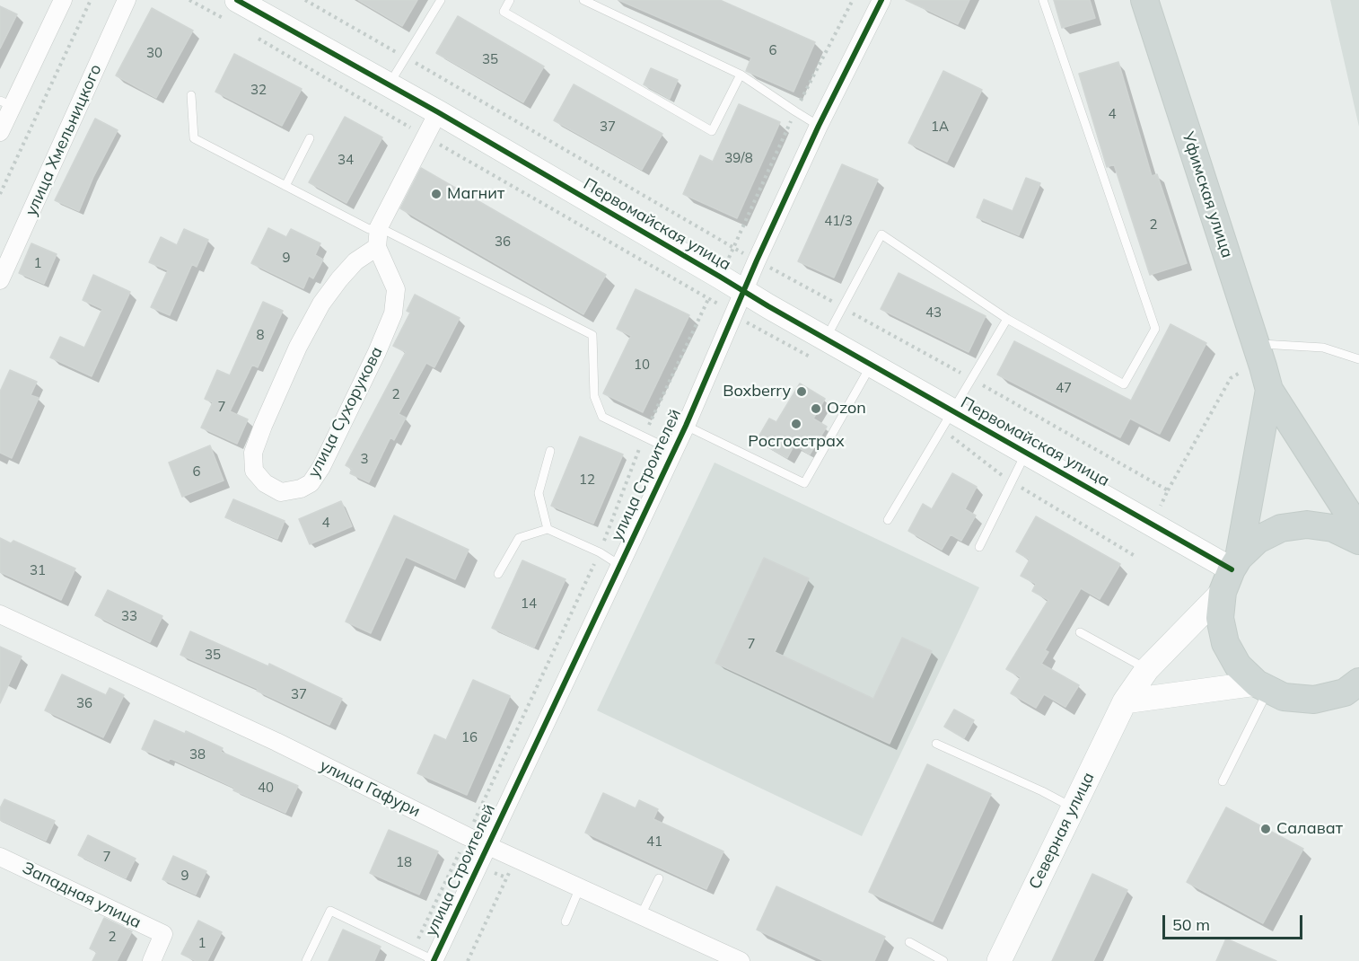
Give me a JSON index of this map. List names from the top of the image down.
{
  "streets": {
    "main road": ["Уфимская улица"],
    "street": [
      "улица Хмельницкого",
      "Первомайская улица",
      "улица Сухорукова",
      "улица Строителей",
      "улица Гафури",
      "Северная улица",
      "Западная улица"
    ]
  },
  "crossings": [
    ["Первомайская улица", "улица Сухорукова"],
    ["Первомайская улица", "улица Строителей"],
    ["Первомайская улица", "Северная улица"],
    ["улица Строителей", "улица Гафури"]
  ],
  "places": [
    "Магнит",
    "Boxberry",
    "Ozon",
    "Росгосстрах",
    "Салават"
  ],
  "house_numbers": [
    "6",
    "30",
    "35",
    "32",
    "4",
    "37",
    "1А",
    "39/8",
    "34",
    "41/3",
    "2",
    "36",
    "9",
    "1",
    "43",
    "8",
    "10",
    "47",
    "2",
    "7",
    "3",
    "6",
    "12",
    "4",
    "31",
    "14",
    "33",
    "7",
    "35",
    "37",
    "36",
    "16",
    "38",
    "40",
    "41",
    "7",
    "18",
    "9",
    "2",
    "1"
  ],
  "scale_bar": "50 m"
}
